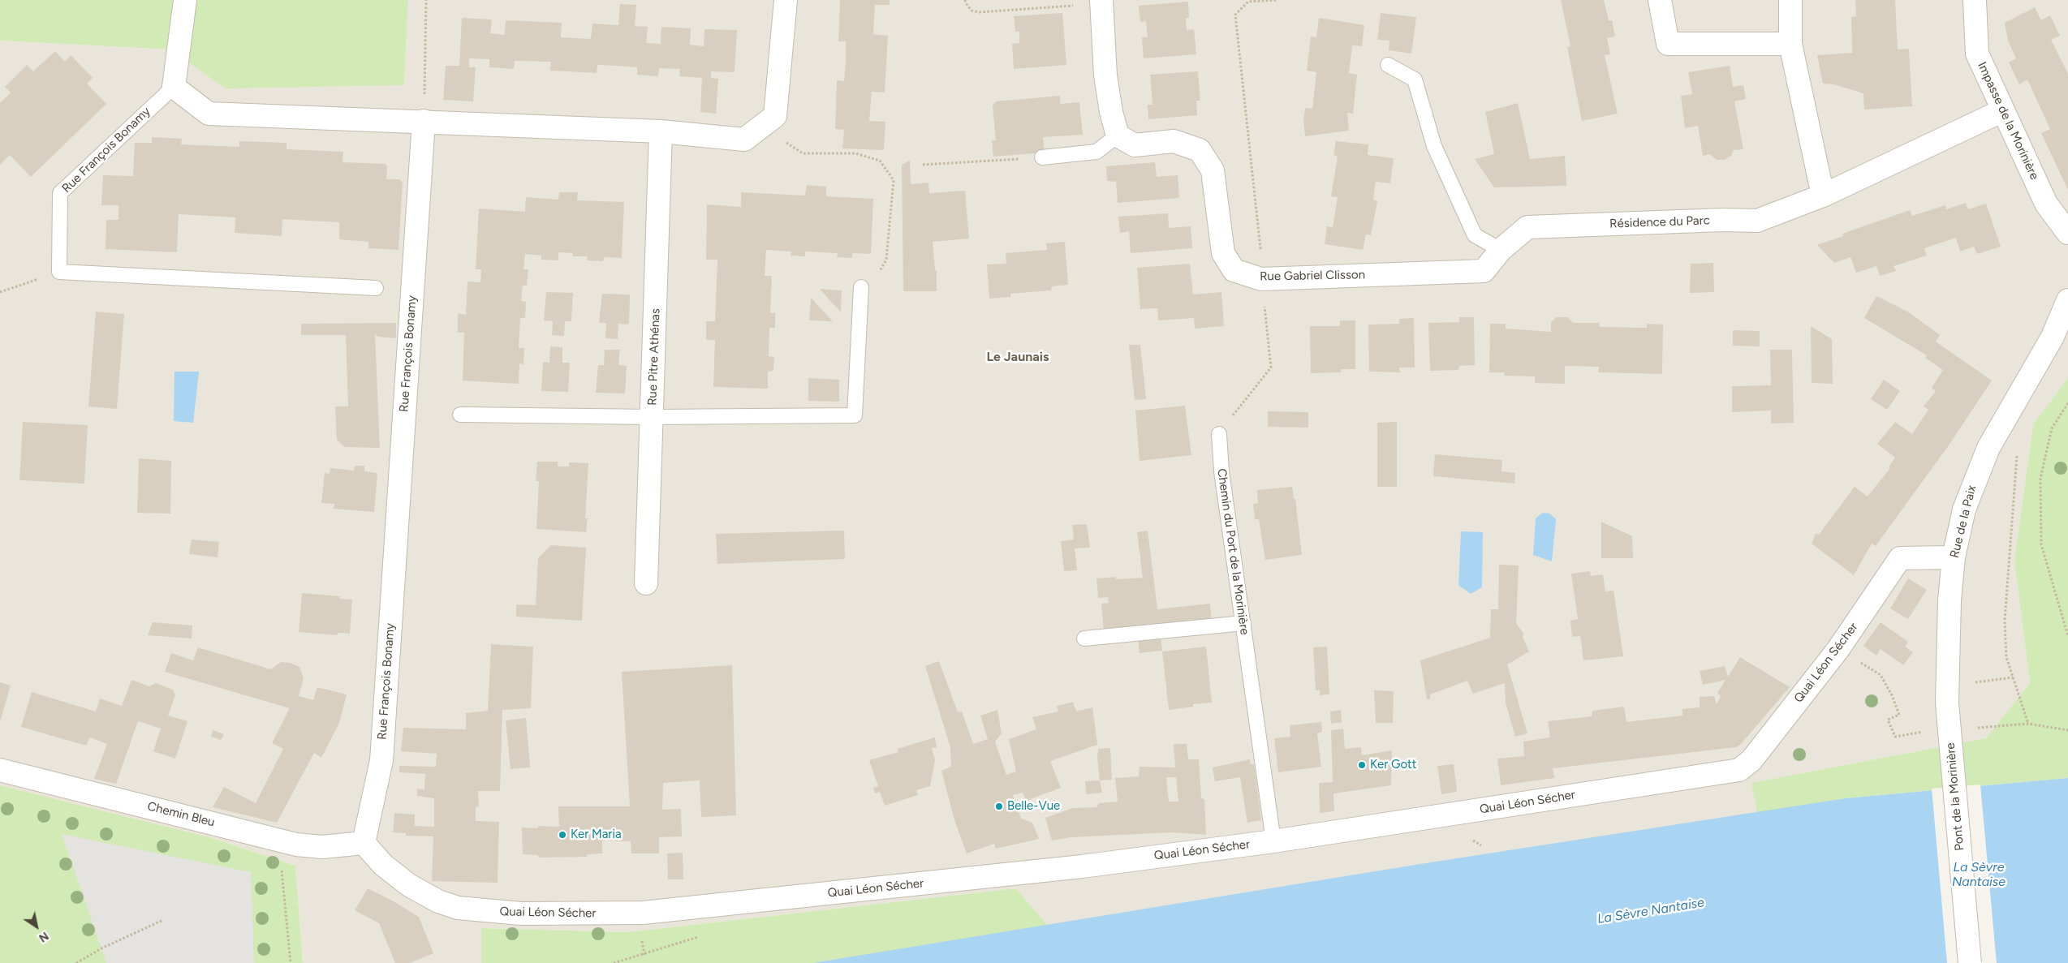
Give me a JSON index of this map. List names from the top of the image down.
{
  "streets": {
    "street": [
      "Impasse de la Morinière",
      "Rue François Bonamy",
      "Résidence du Parc",
      "Rue Gabriel Clisson",
      "Rue Pitre Athénas",
      "Rue de la Paix",
      "Quai Léon Sécher",
      "Pont de la Morinière",
      "Chemin Bleu"
    ],
    "lane": ["Chemin du Port de la Morinière"]
  },
  "crossings": [
    ["Impasse de la Morinière", "Résidence du Parc"],
    ["Rue François Bonamy", "Quai Léon Sécher"],
    ["Rue François Bonamy", "Chemin Bleu"],
    ["Résidence du Parc", "Rue Gabriel Clisson"],
    ["Rue de la Paix", "Quai Léon Sécher"],
    ["Rue de la Paix", "Pont de la Morinière"],
    ["Chemin du Port de la Morinière", "Quai Léon Sécher"],
    ["Quai Léon Sécher", "Chemin Bleu"]
  ],
  "districts": ["Le Jaunais"],
  "water": ["La Sèvre Nantaise"],
  "places": ["Ker Gott", "Belle-Vue", "Ker Maria"],
  "north": "bottom right"
}
